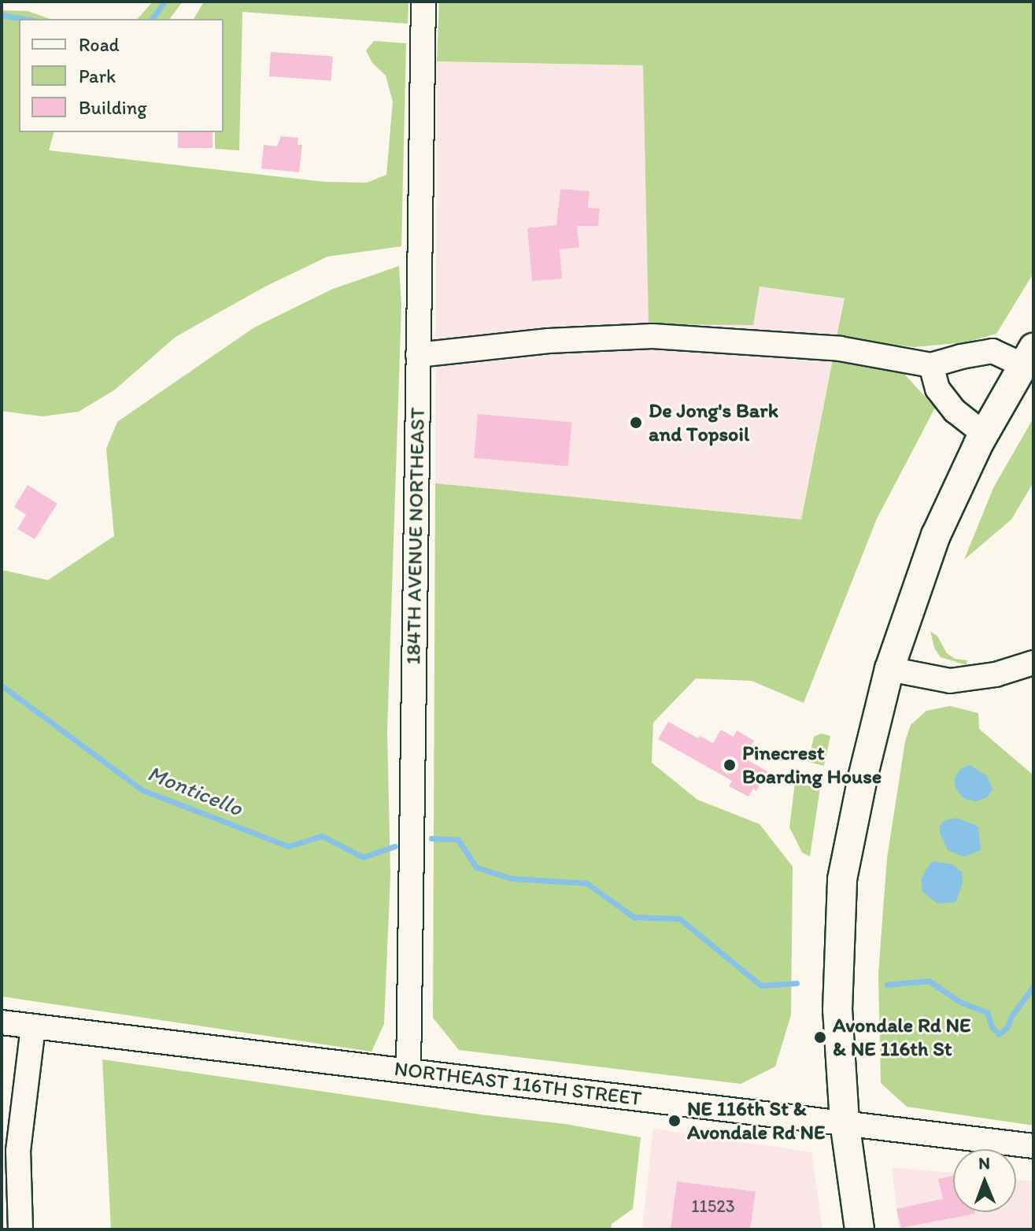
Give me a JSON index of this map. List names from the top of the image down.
{
  "streets": {
    "street": ["184TH AVENUE NORTHEAST", "NORTHEAST 116TH STREET"]
  },
  "crossings": [
    ["184TH AVENUE NORTHEAST", "NORTHEAST 116TH STREET"]
  ],
  "water": ["Monticello"],
  "places": [
    "De Jong's Bark and Topsoil",
    "Pinecrest Boarding House",
    "Avondale Rd NE & NE 116th St",
    "NE 116th St & Avondale Rd NE"
  ],
  "house_numbers": ["11523"],
  "legend": ["Road", "Park", "Building"],
  "north": "top"
}
